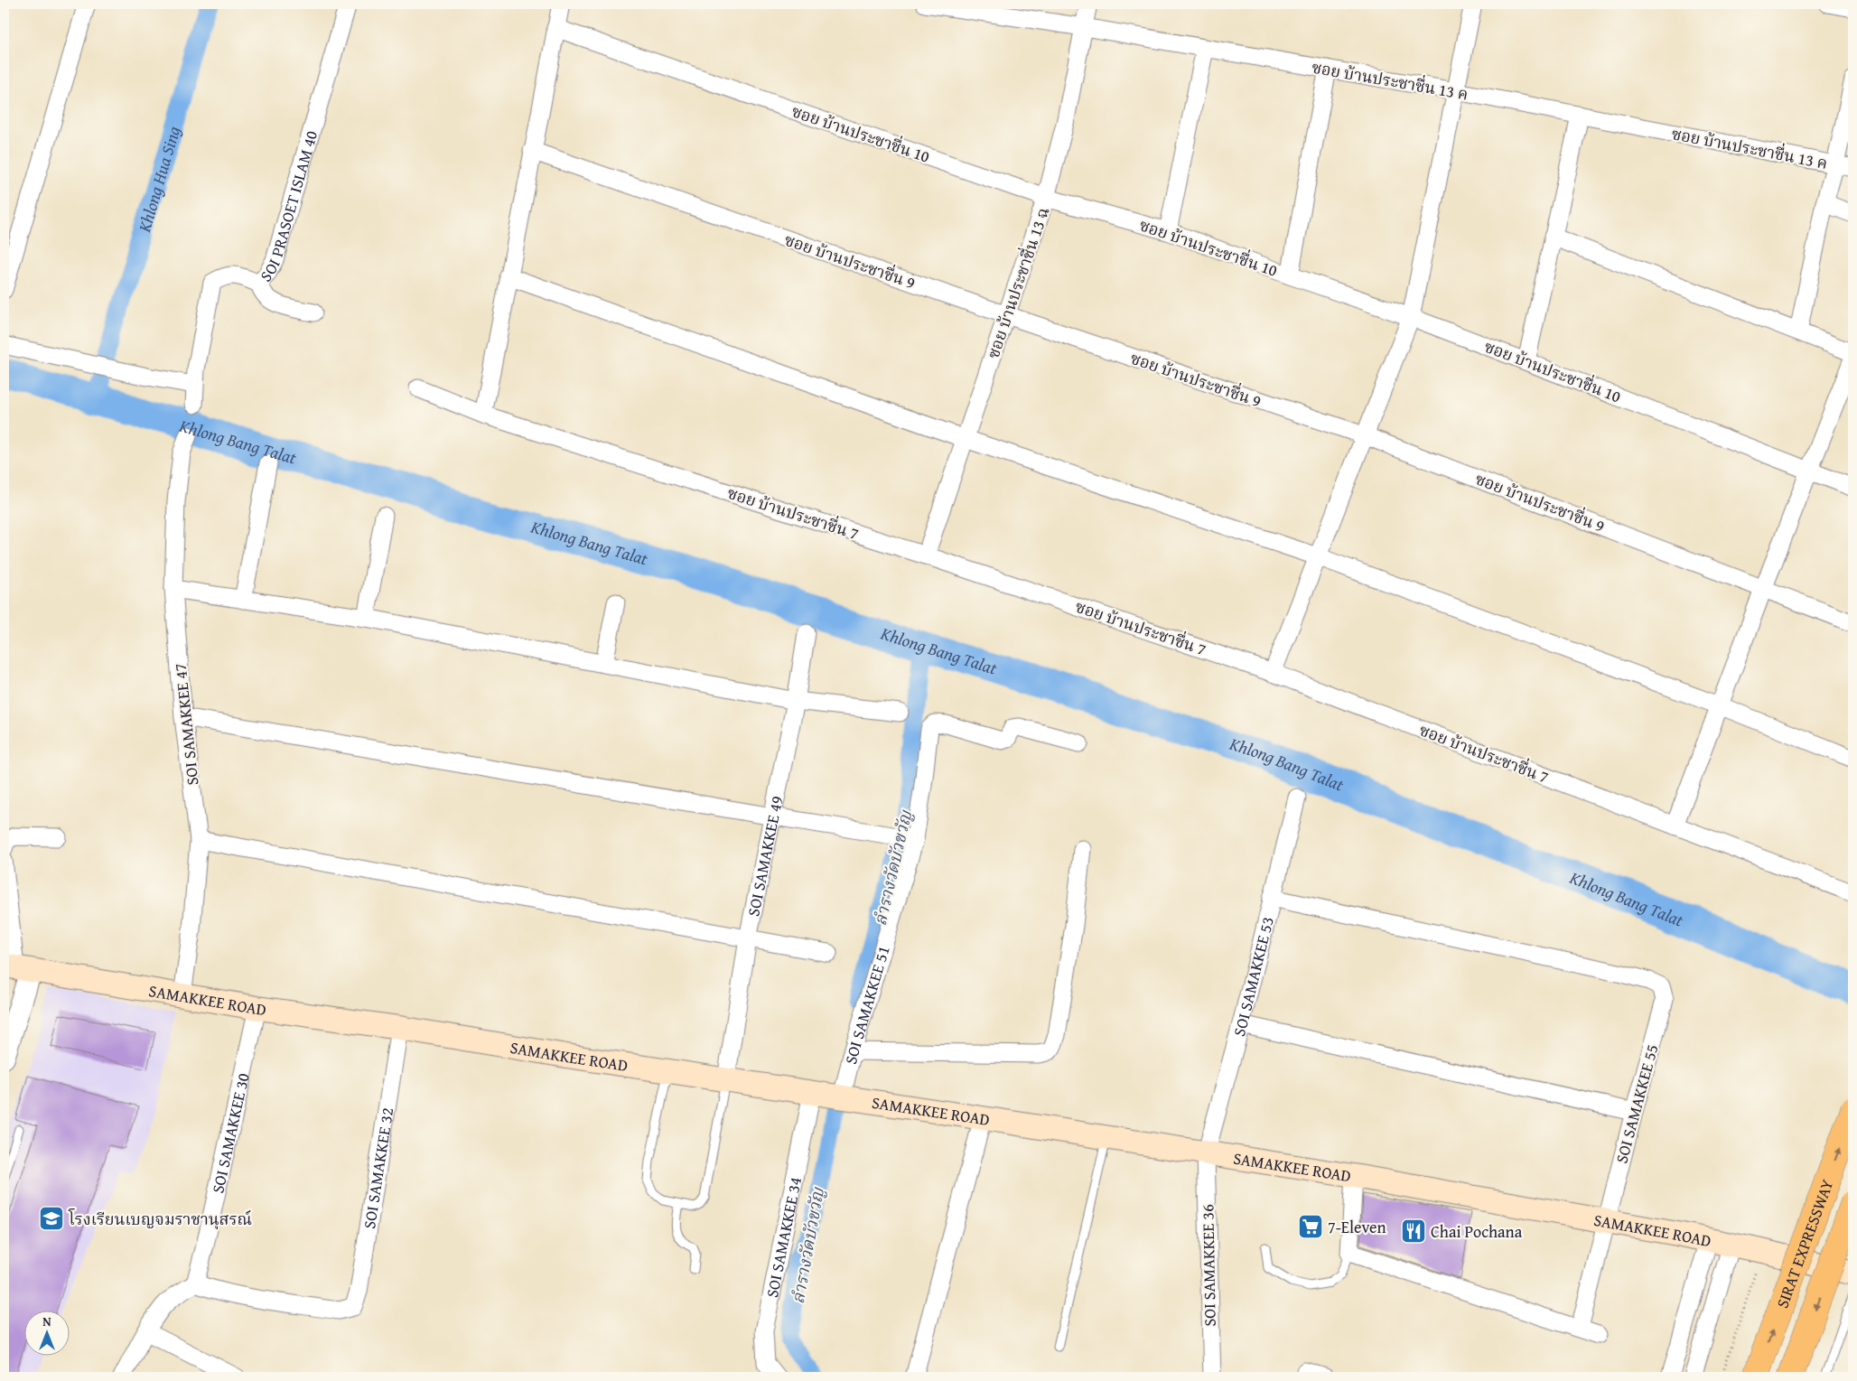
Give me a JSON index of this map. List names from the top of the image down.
{
  "streets": {
    "highway": ["SIRAT EXPRESSWAY"],
    "main road": ["SAMAKKEE ROAD"],
    "street": [
      "ซอย บ้านประชาชื่น 13 ค",
      "ซอย บ้านประชาชื่น 10",
      "SOI PRASOET ISLAM 40",
      "ซอย บ้านประชาชื่น 9",
      "ซอย บ้านประชาชื่น 13 ฉ",
      "ซอย บ้านประชาชื่น 7",
      "SOI SAMAKKEE 47",
      "SOI SAMAKKEE 49",
      "SOI SAMAKKEE 53",
      "SOI SAMAKKEE 51",
      "SOI SAMAKKEE 55",
      "SOI SAMAKKEE 30",
      "SOI SAMAKKEE 32",
      "SOI SAMAKKEE 34",
      "SOI SAMAKKEE 36"
    ]
  },
  "crossings": [
    ["ซอย บ้านประชาชื่น 13 ค", "ซอย บ้านประชาชื่น 13 ฉ"],
    ["ซอย บ้านประชาชื่น 10", "ซอย บ้านประชาชื่น 13 ฉ"],
    ["ซอย บ้านประชาชื่น 9", "ซอย บ้านประชาชื่น 13 ฉ"],
    ["ซอย บ้านประชาชื่น 13 ฉ", "ซอย บ้านประชาชื่น 7"],
    ["SOI SAMAKKEE 47", "SAMAKKEE ROAD"],
    ["SOI SAMAKKEE 49", "SAMAKKEE ROAD"],
    ["SOI SAMAKKEE 53", "SAMAKKEE ROAD"],
    ["SOI SAMAKKEE 53", "SOI SAMAKKEE 55"],
    ["SOI SAMAKKEE 53", "SOI SAMAKKEE 36"],
    ["SAMAKKEE ROAD", "SOI SAMAKKEE 51"],
    ["SAMAKKEE ROAD", "SOI SAMAKKEE 55"],
    ["SAMAKKEE ROAD", "SOI SAMAKKEE 30"],
    ["SAMAKKEE ROAD", "SOI SAMAKKEE 32"],
    ["SAMAKKEE ROAD", "SOI SAMAKKEE 34"],
    ["SAMAKKEE ROAD", "SOI SAMAKKEE 36"],
    ["SOI SAMAKKEE 30", "SOI SAMAKKEE 32"]
  ],
  "water": ["Khlong Hua Sing", "Khlong Bang Talat", "ลำรางวัดบัวขวัญ"],
  "places": {
    "school or university": ["โรงเรียนเบญจมราชานุสรณ์"],
    "supermarket": ["7-Eleven"],
    "restaurant": ["Chai Pochana"]
  },
  "north": "top"
}
